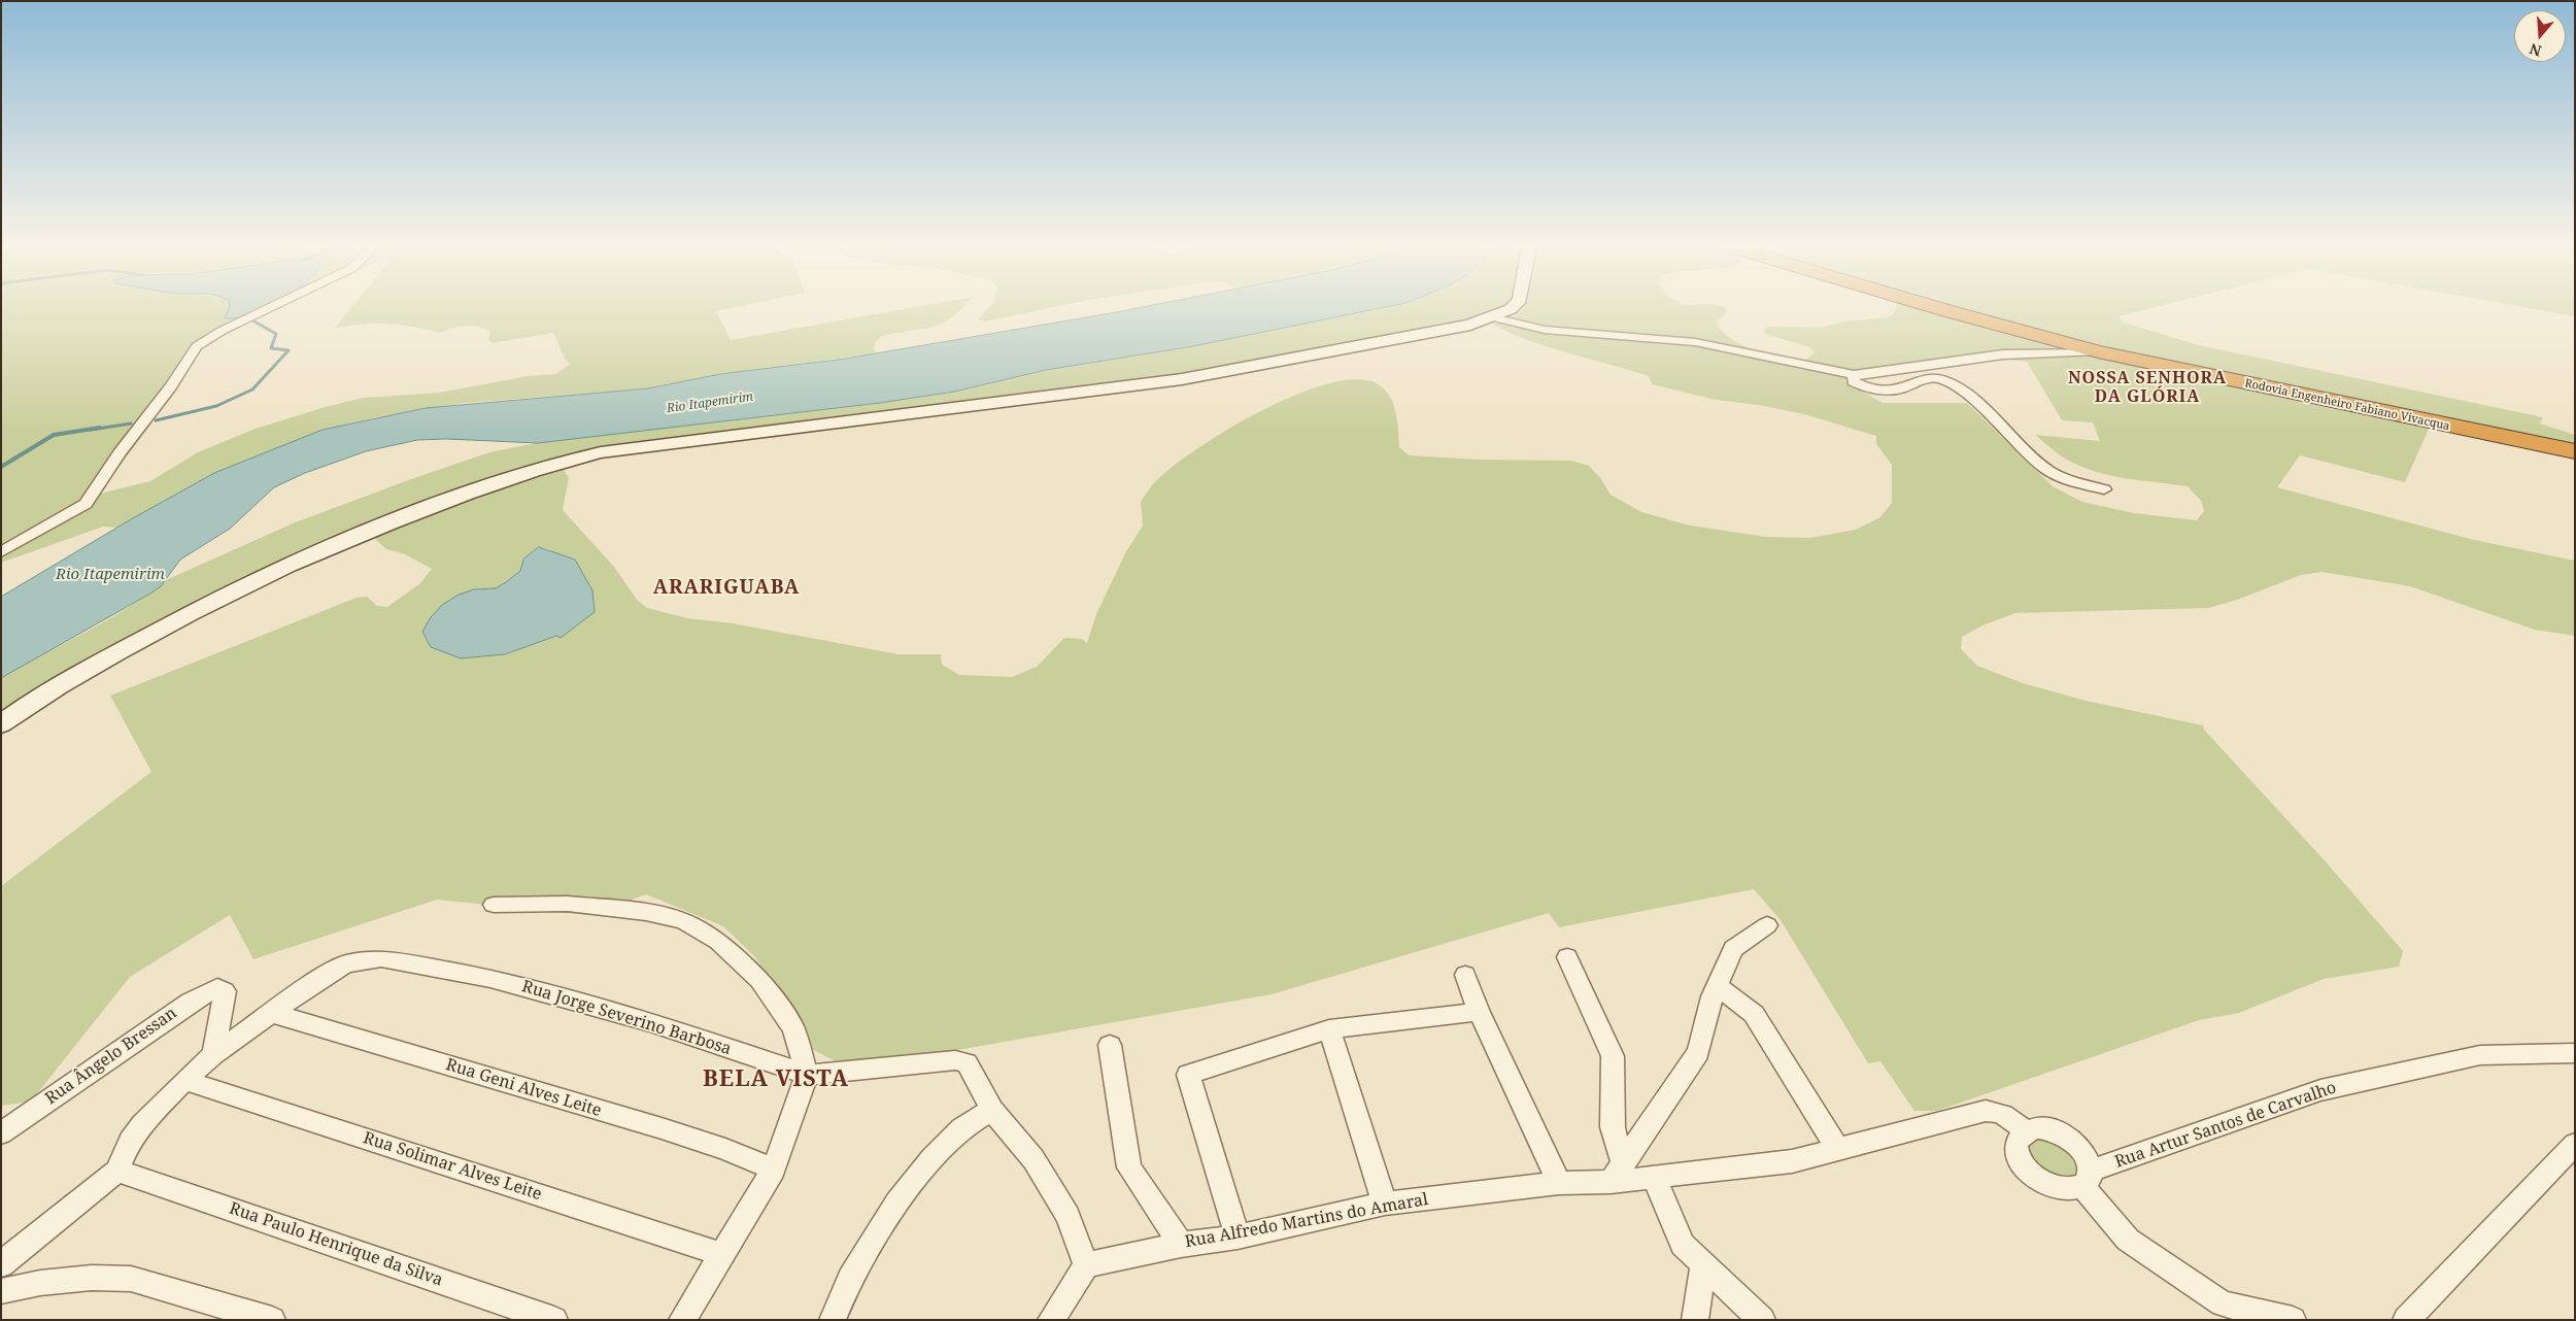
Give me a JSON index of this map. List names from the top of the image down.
{
  "streets": {
    "highway": ["Rodovia Engenheiro Fabiano Vivacqua"],
    "street": [
      "Rua Jorge Severino Barbosa",
      "Rua Ângelo Bressan",
      "Rua Geni Alves Leite",
      "Rua Artur Santos de Carvalho",
      "Rua Solimar Alves Leite",
      "Rua Alfredo Martins do Amaral",
      "Rua Paulo Henrique da Silva"
    ]
  },
  "crossings": [
    ["Rua Jorge Severino Barbosa", "Rua Ângelo Bressan"],
    ["Rua Jorge Severino Barbosa", "Rua Geni Alves Leite"],
    ["Rua Jorge Severino Barbosa", "Rua Solimar Alves Leite"],
    ["Rua Jorge Severino Barbosa", "Rua Alfredo Martins do Amaral"],
    ["Rua Jorge Severino Barbosa", "Rua Paulo Henrique da Silva"],
    ["Rua Artur Santos de Carvalho", "Rua Alfredo Martins do Amaral"]
  ],
  "districts": ["NOSSA SENHORA DA GLÓRIA", "ARARIGUABA", "BELA VISTA"],
  "water": ["Rio Itapemirim"],
  "north": "bottom"
}
